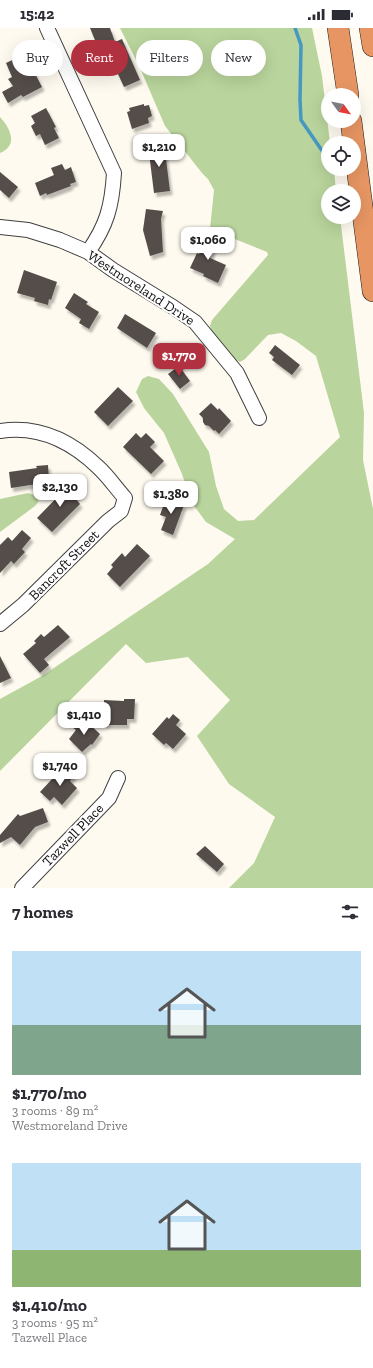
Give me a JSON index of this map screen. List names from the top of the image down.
{
  "streets": {
    "street": ["Westmoreland Drive", "Bancroft Street", "Tazwell Place"]
  },
  "north": "bottom right",
  "page": {
    "status": "15:42",
    "chip": [
      "Buy",
      "Rent",
      "Filters",
      "New"
    ],
    "price": [
      "$1,210",
      "$1,060",
      "$1,770",
      "$2,130",
      "$1,380",
      "$1,410",
      "$1,740"
    ],
    "heading": "7 homes",
    "list": [
      {
        "name": "$1,770/mo",
        "note": "3 rooms · 89 m² · Westmoreland Drive"
      },
      {
        "name": "$1,410/mo",
        "note": "3 rooms · 95 m² · Tazwell Place"
      }
    ]
  }
}
